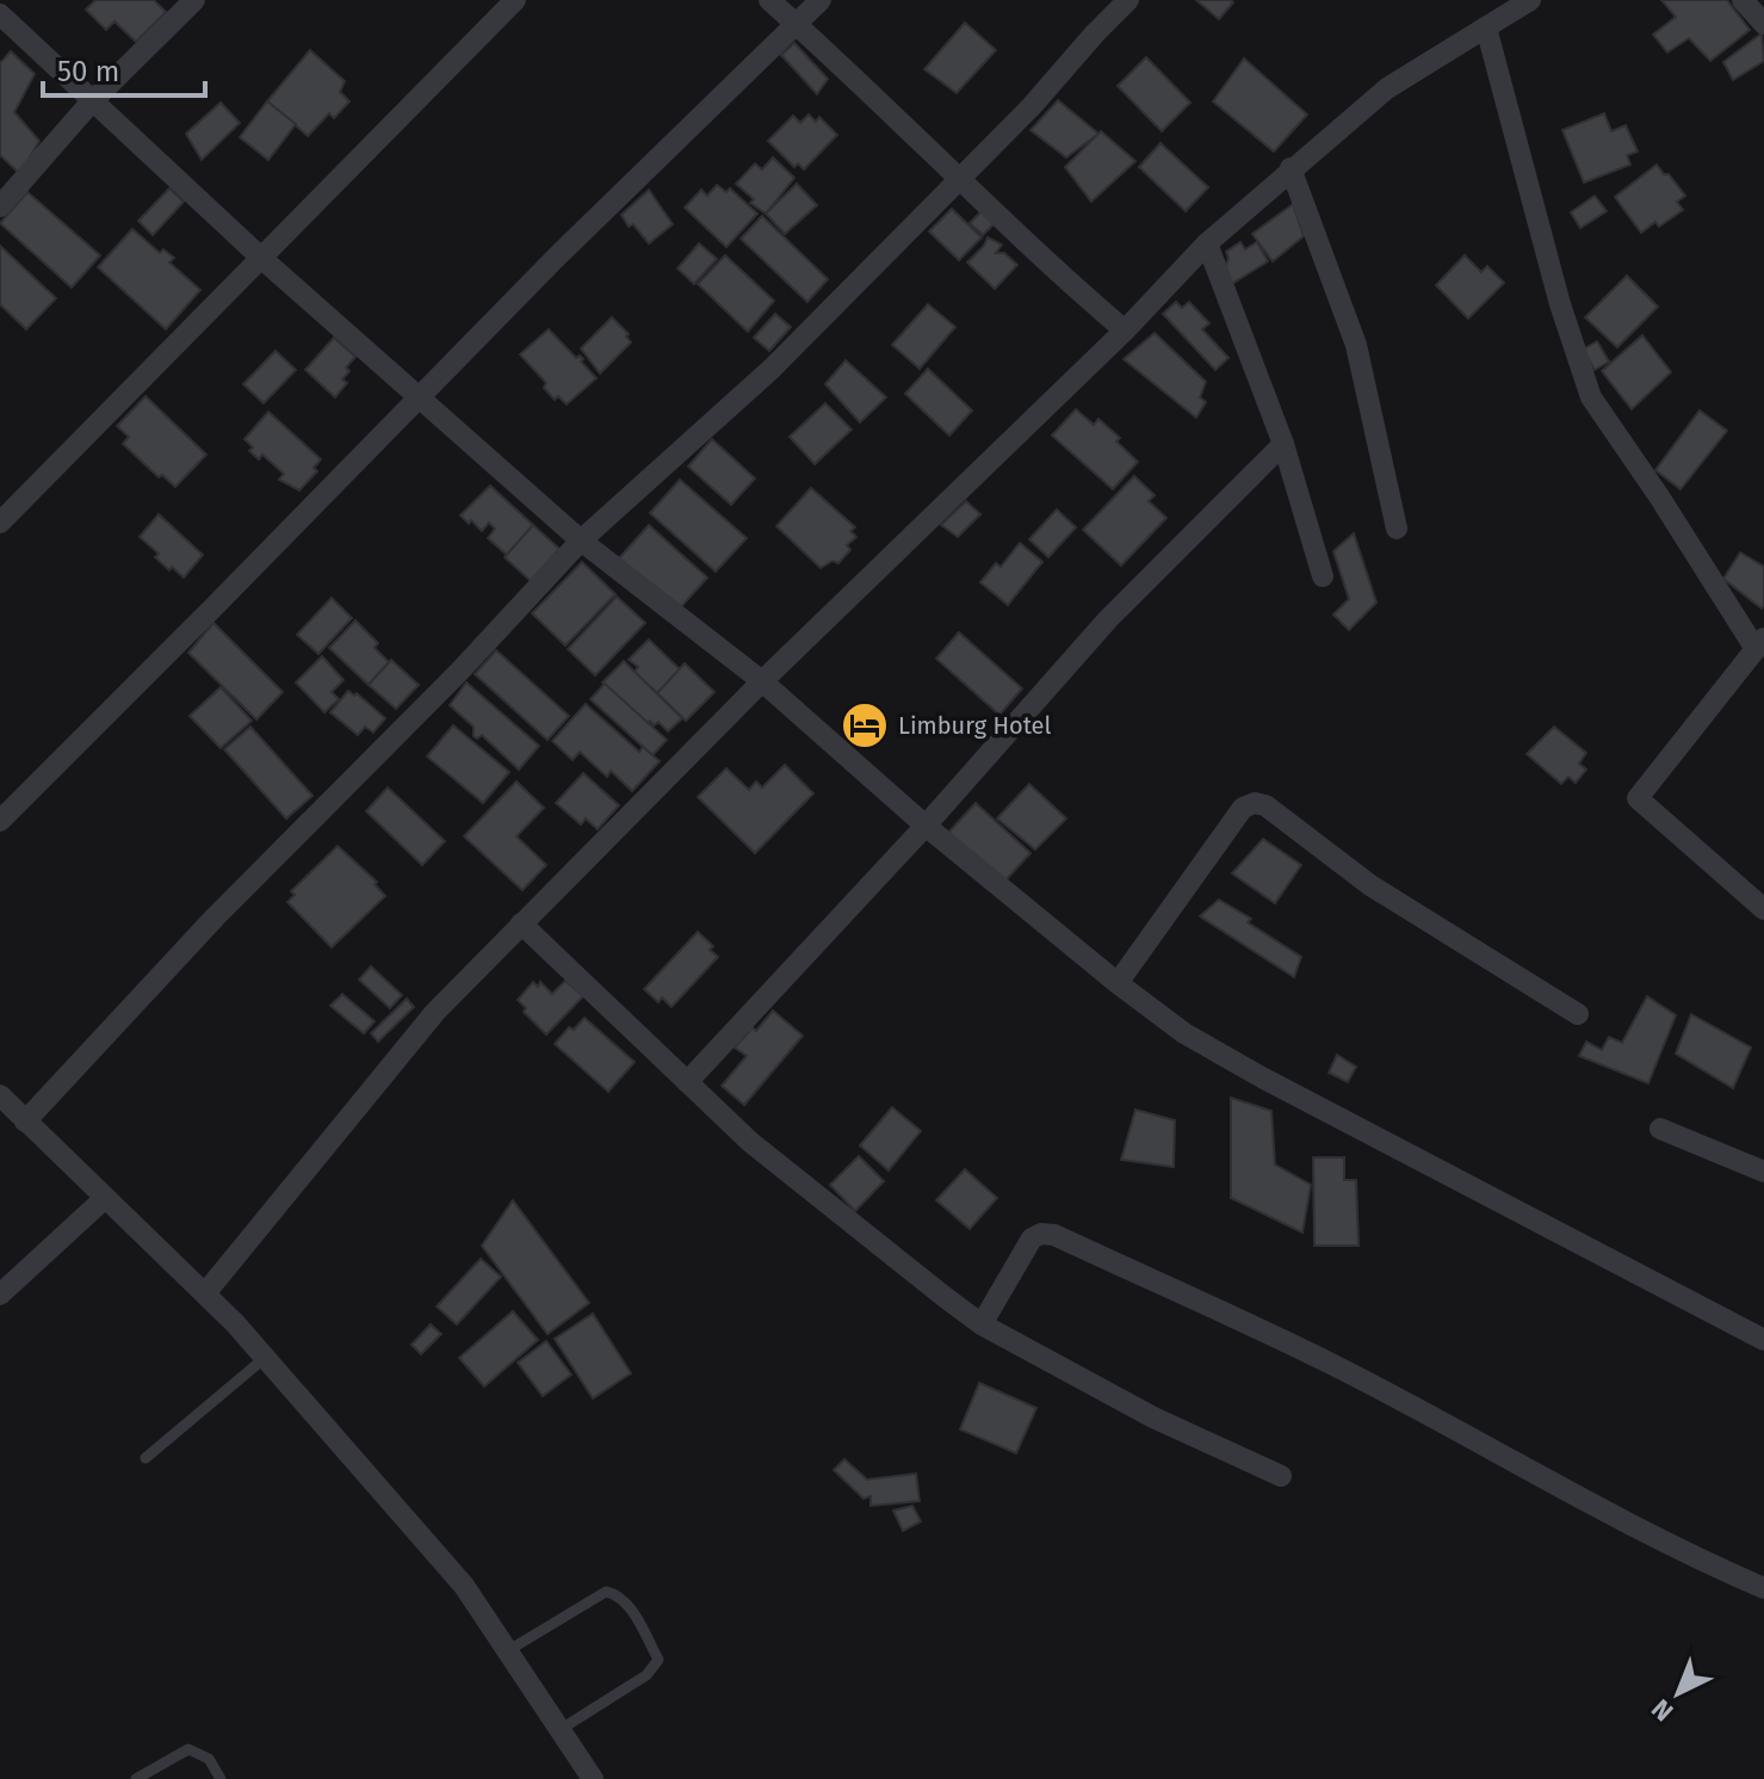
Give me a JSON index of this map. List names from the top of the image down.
{
  "places": {
    "hotel": ["Limburg Hotel"]
  },
  "scale_bar": "50 m",
  "north": "bottom left"
}
